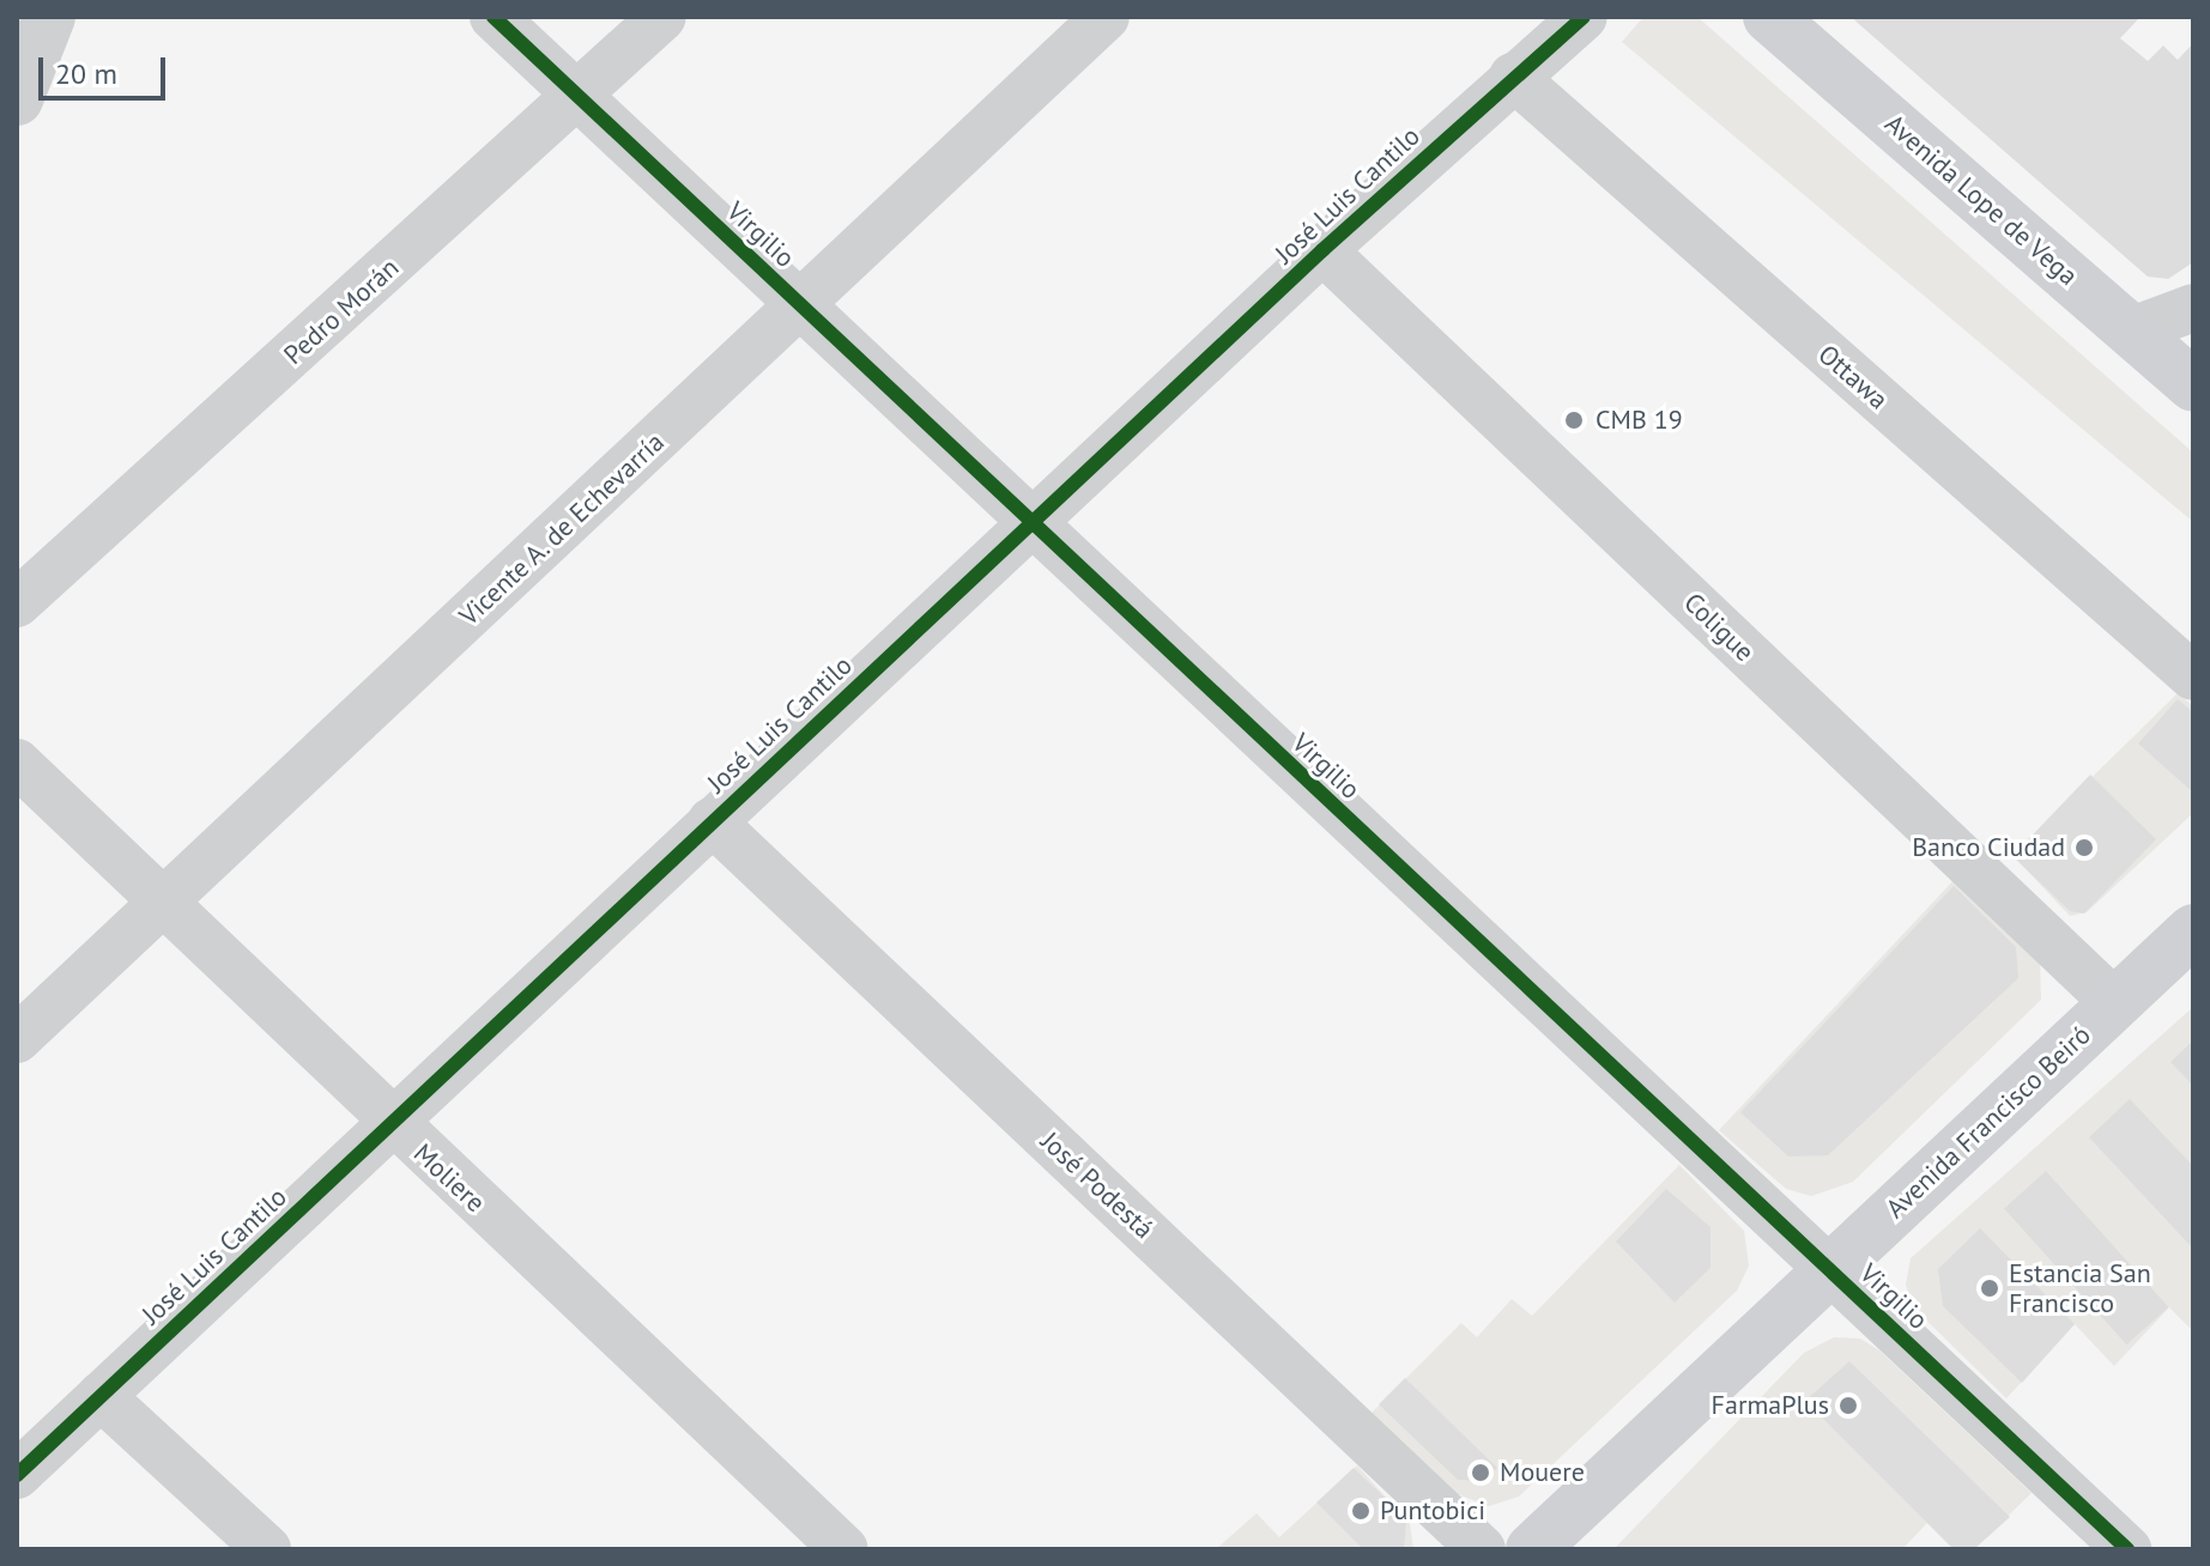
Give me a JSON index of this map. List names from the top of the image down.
{
  "streets": {
    "main road": ["Avenida Lope de Vega", "Avenida Francisco Beiró"],
    "street": [
      "José Luis Cantilo",
      "Virgilio",
      "Pedro Morán",
      "Ottawa",
      "Vicente A. de Echevarría",
      "Coligue",
      "Moliere",
      "José Podestá"
    ]
  },
  "crossings": [
    ["José Luis Cantilo", "Virgilio"],
    ["José Luis Cantilo", "Ottawa"],
    ["José Luis Cantilo", "Coligue"],
    ["José Luis Cantilo", "Moliere"],
    ["José Luis Cantilo", "José Podestá"],
    ["Virgilio", "Pedro Morán"],
    ["Virgilio", "Vicente A. de Echevarría"],
    ["Virgilio", "Avenida Francisco Beiró"],
    ["Vicente A. de Echevarría", "Moliere"],
    ["Coligue", "Avenida Francisco Beiró"]
  ],
  "places": [
    "CMB 19",
    "Banco Ciudad",
    "Estancia San Francisco",
    "FarmaPlus",
    "Mouere",
    "Puntobici"
  ],
  "scale_bar": "20 m"
}
